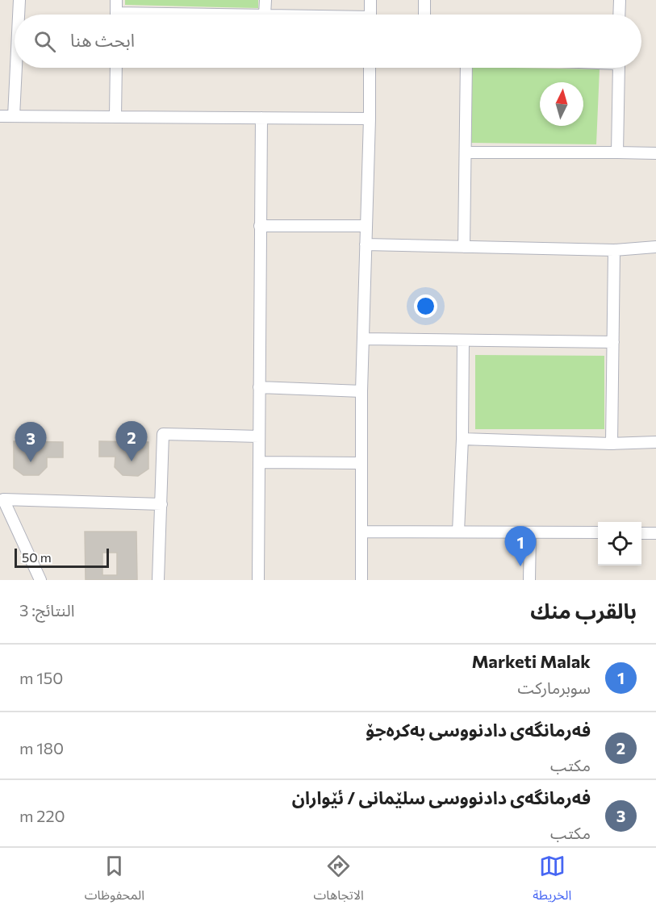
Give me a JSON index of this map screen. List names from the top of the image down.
{
  "scale_bar": "50 m",
  "north": "top",
  "page": {
    "search": "ابحث هنا",
    "pins": ["2", "3", "1"],
    "scale": "50 m",
    "heading": ["بالقرب منك", "النتائج: 3"],
    "list": [
      {
        "mark": "1",
        "name": "Marketi Malak",
        "note": "سوبرماركت",
        "value": "150 m"
      },
      {
        "mark": "2",
        "name": "فەرمانگەی دادنووسی بەکرەجۆ",
        "note": "مكتب",
        "value": "180 m"
      },
      {
        "mark": "3",
        "name": "فەرمانگەی دادنووسی سلێمانی / ئێواران",
        "note": "مكتب",
        "value": "220 m"
      }
    ],
    "nav": ["الخريطة", "الاتجاهات", "المحفوظات"]
  }
}
